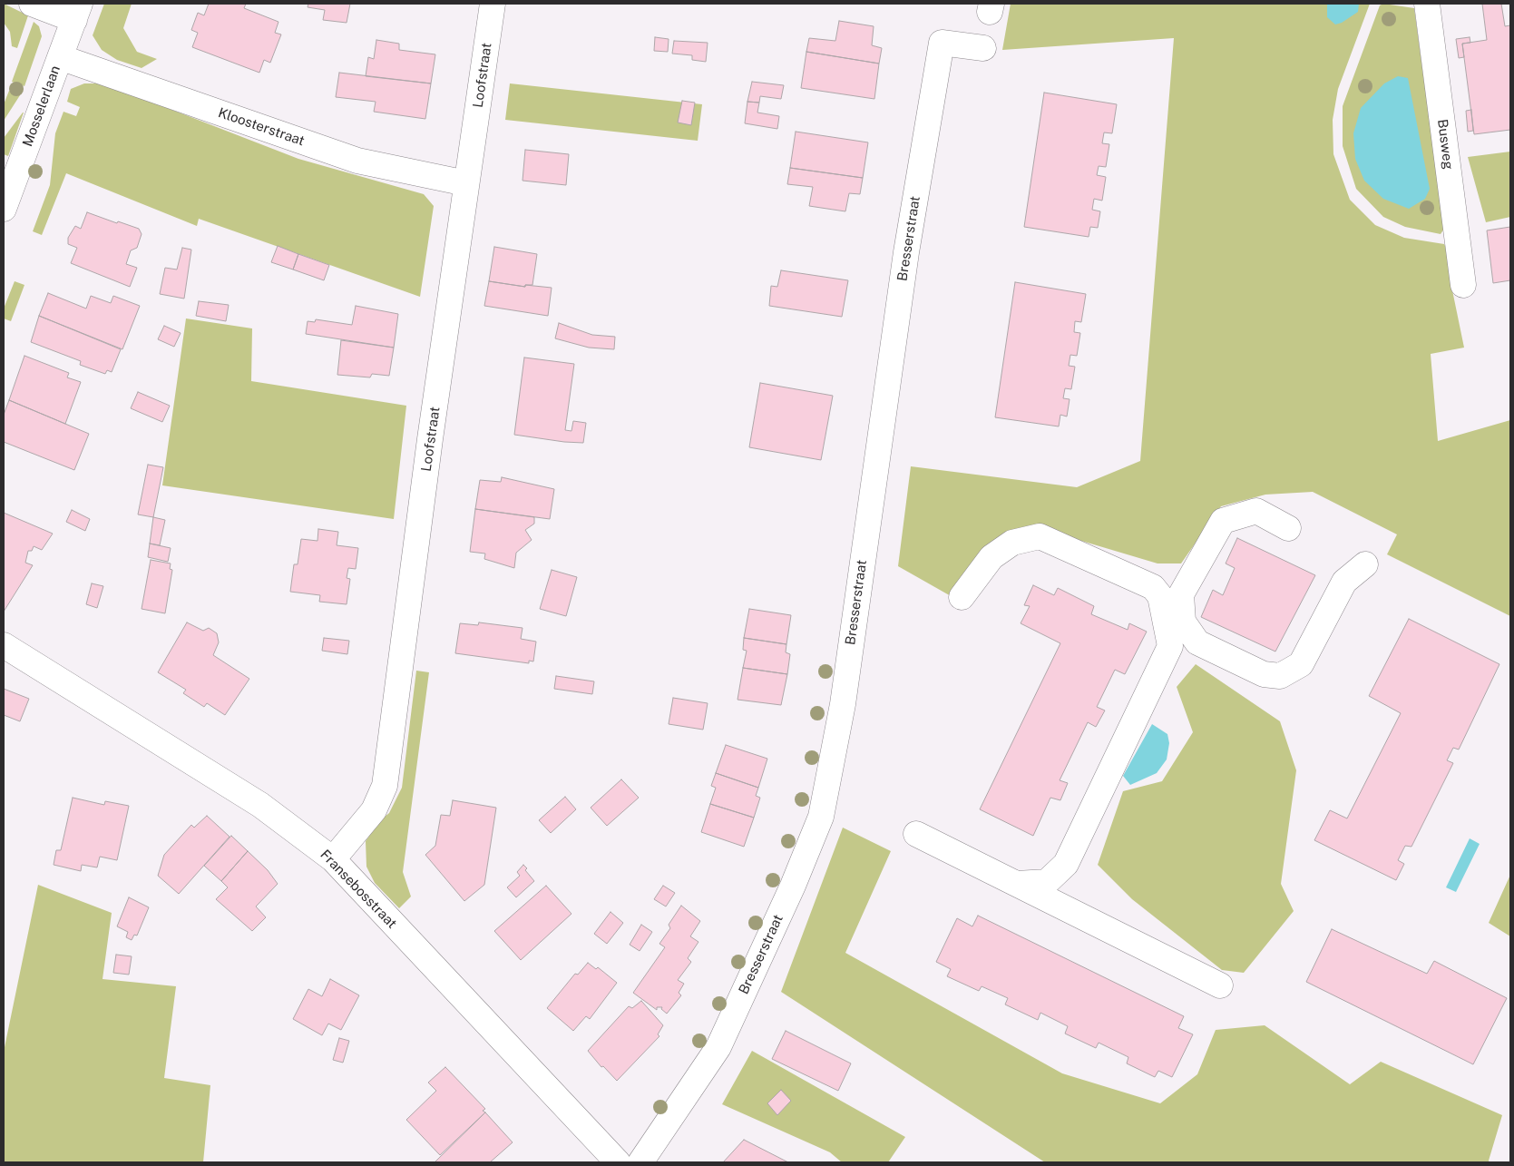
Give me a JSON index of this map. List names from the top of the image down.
{
  "streets": {
    "street": [
      "Loofstraat",
      "Mosselerlaan",
      "Kloosterstraat",
      "Busweg",
      "Bresserstraat",
      "Fransebosstraat"
    ]
  },
  "crossings": [
    ["Loofstraat", "Kloosterstraat"],
    ["Loofstraat", "Fransebosstraat"],
    ["Mosselerlaan", "Kloosterstraat"]
  ]
}
